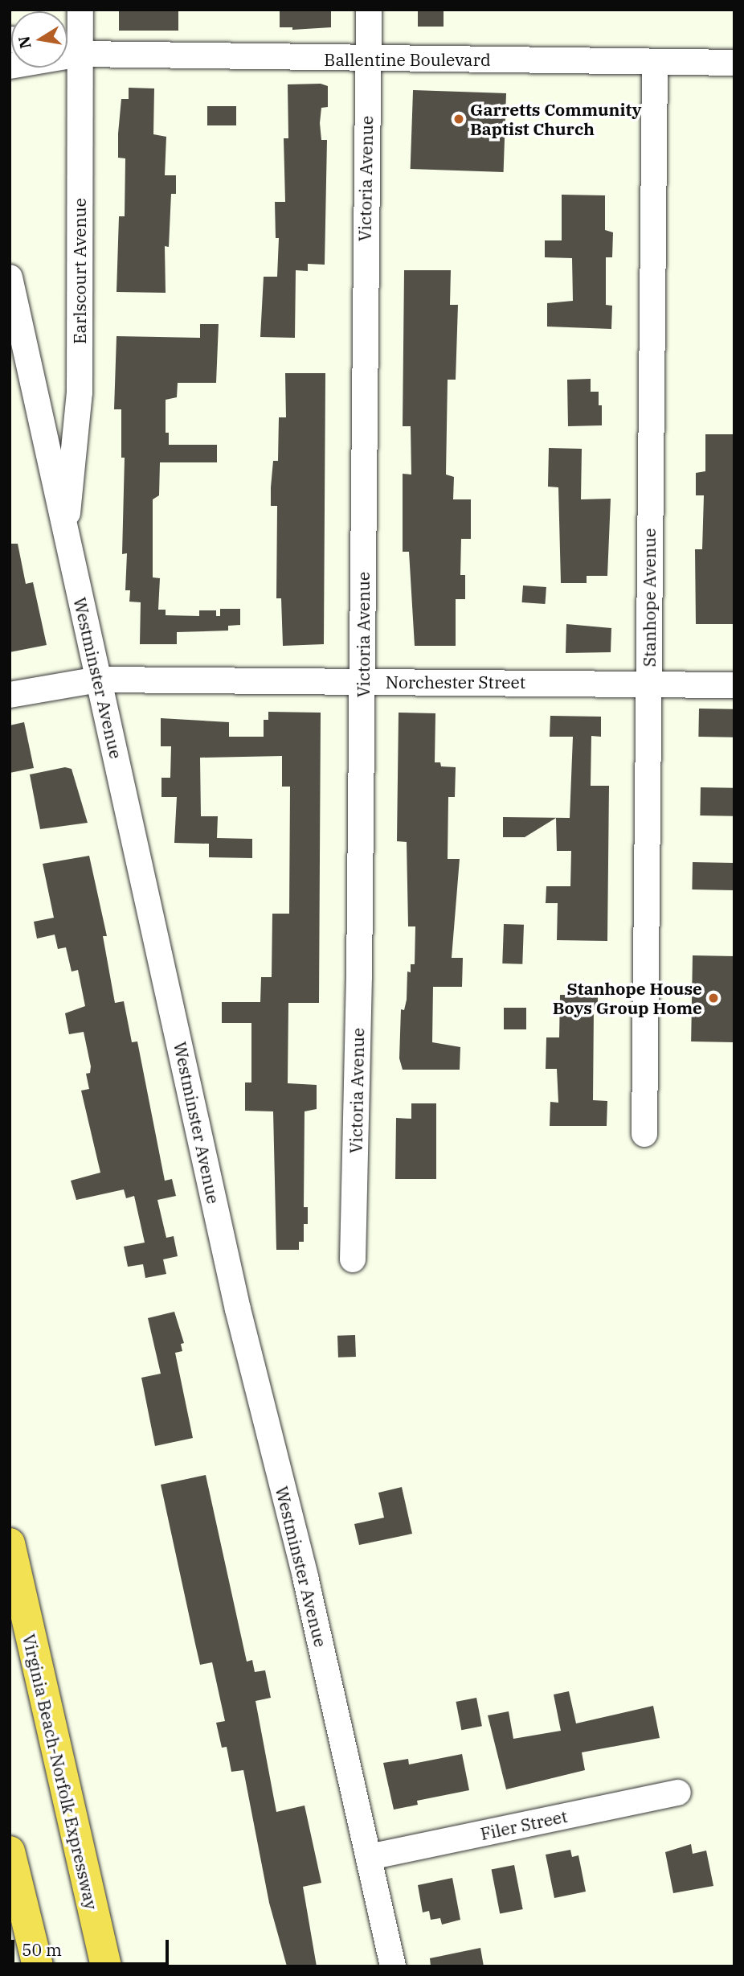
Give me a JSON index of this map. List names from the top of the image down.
{
  "streets": {
    "highway": ["Virginia Beach-Norfolk Expressway"],
    "street": [
      "Ballentine Boulevard",
      "Victoria Avenue",
      "Earlscourt Avenue",
      "Stanhope Avenue",
      "Westminster Avenue",
      "Norchester Street",
      "Filer Street"
    ]
  },
  "crossings": [
    ["Ballentine Boulevard", "Victoria Avenue"],
    ["Ballentine Boulevard", "Earlscourt Avenue"],
    ["Ballentine Boulevard", "Stanhope Avenue"],
    ["Victoria Avenue", "Norchester Street"],
    ["Earlscourt Avenue", "Westminster Avenue"],
    ["Stanhope Avenue", "Norchester Street"],
    ["Westminster Avenue", "Norchester Street"],
    ["Westminster Avenue", "Filer Street"]
  ],
  "places": ["Garretts Community Baptist Church", "Stanhope House Boys Group Home"],
  "scale_bar": "50 m",
  "north": "left"
}
